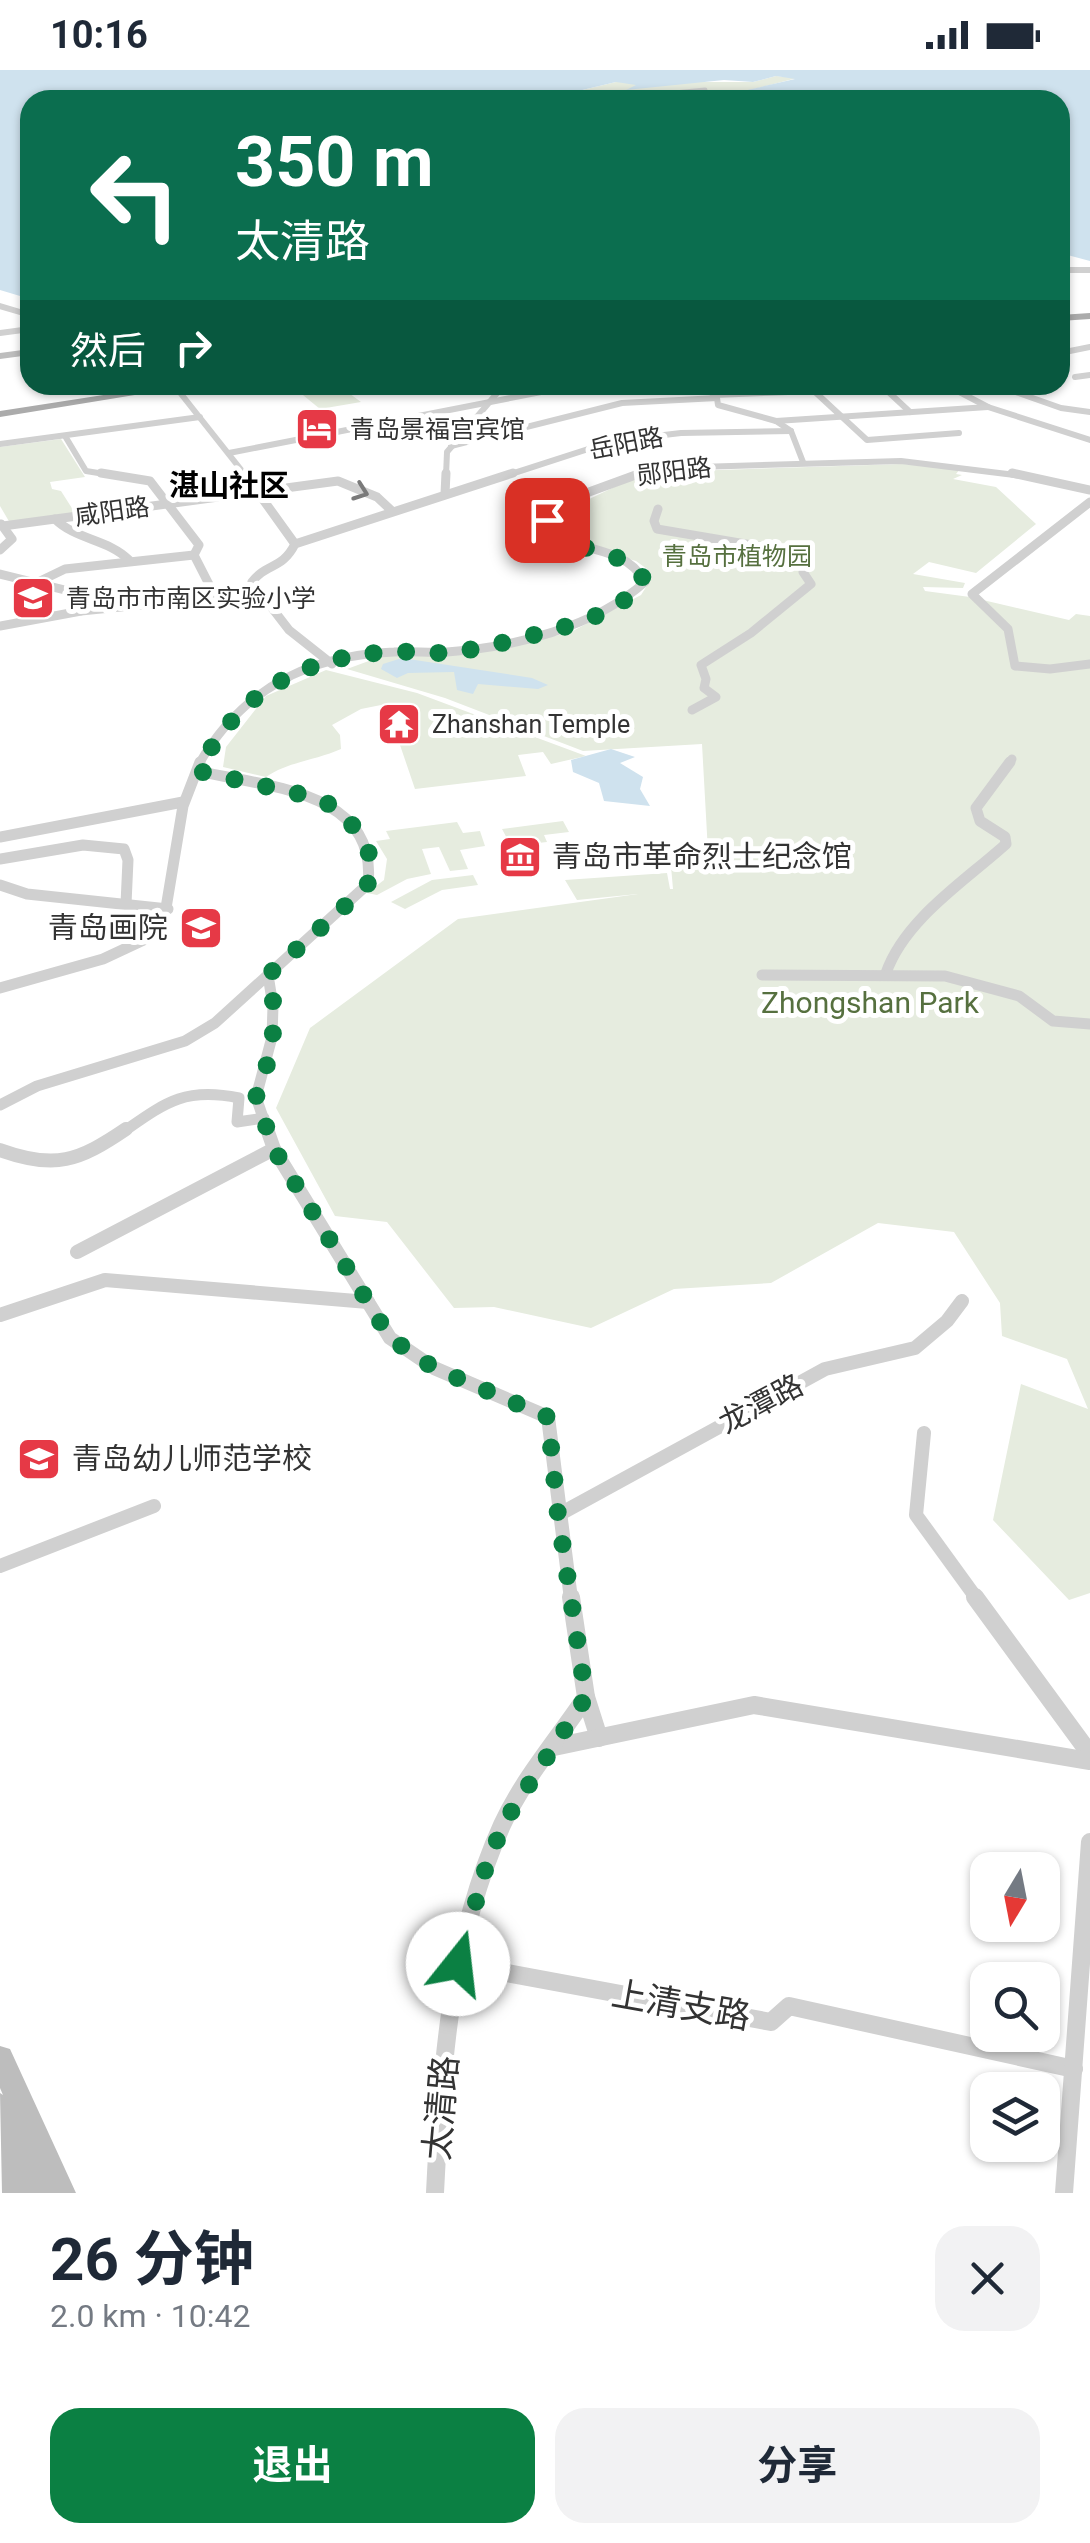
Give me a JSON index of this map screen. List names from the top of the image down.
{
  "streets": {
    "street": [
      "岳阳路",
      "郧阳路",
      "咸阳路",
      "龙潭路",
      "上清支路",
      "太清路"
    ]
  },
  "crossings": [
    ["岳阳路", "咸阳路"],
    ["上清支路", "太清路"]
  ],
  "districts": ["湛山社区"],
  "parks": ["青岛市植物园", "Zhongshan Park"],
  "places": {
    "hotel": ["青岛景福宫宾馆"],
    "school or university": ["青岛市市南区实验小学", "青岛画院", "青岛幼儿师范学校"],
    "temple": ["Zhanshan Temple"],
    "museum": ["青岛市革命烈士纪念馆"]
  },
  "north": "bottom",
  "page": {
    "status": "10:16",
    "turn": ["350 m", "太清路"],
    "then": "然后",
    "heading": ["26 分钟", "2.0 km · 10:42"],
    "buttons": ["退出", "分享"]
  }
}
